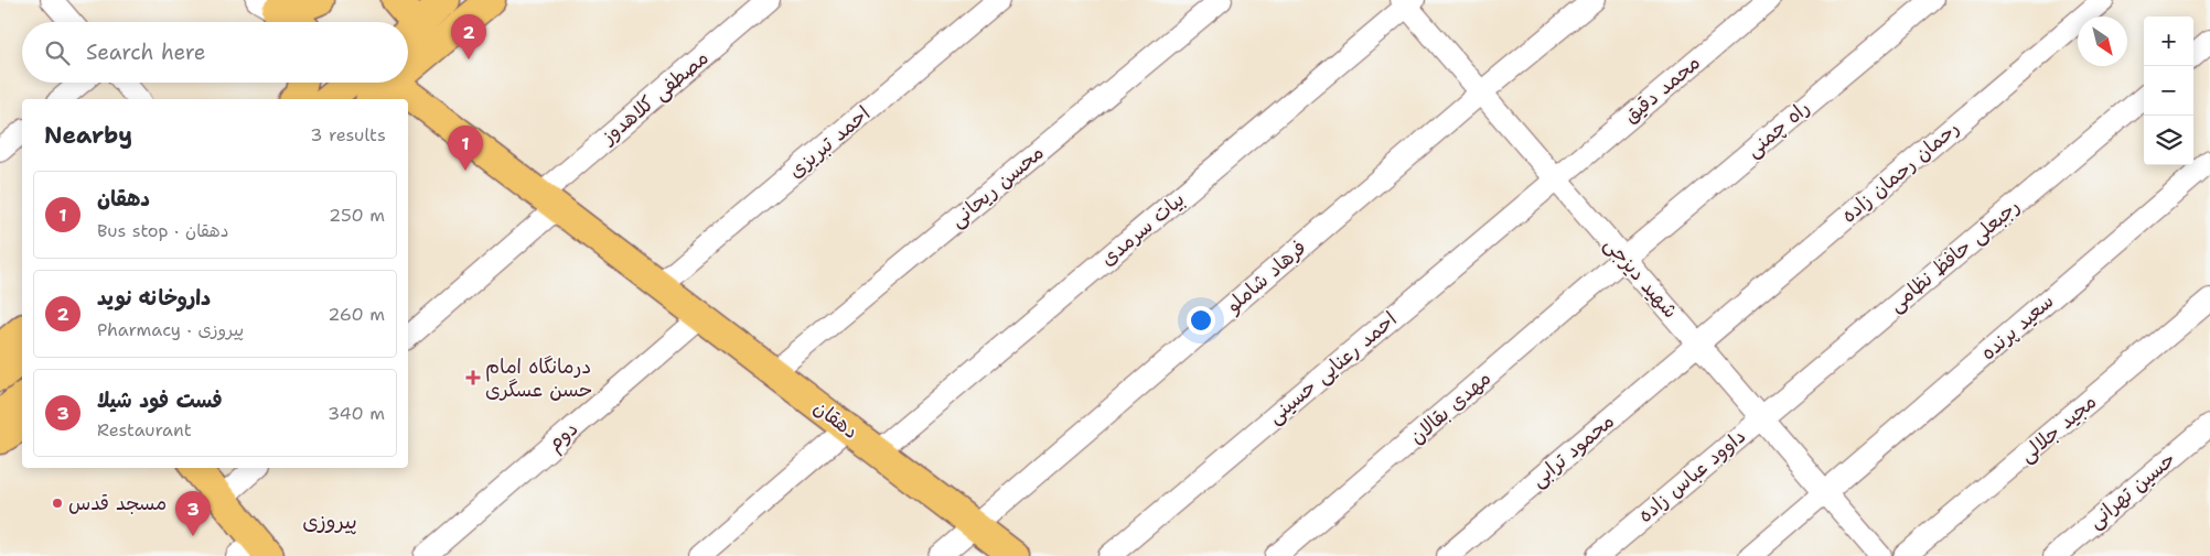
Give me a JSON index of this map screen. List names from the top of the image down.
{
  "streets": {
    "main road": ["دهقان"],
    "street": [
      "محمد دقیق",
      "مصطفی کلاهدوز",
      "راه چمنی",
      "احمد تبریزی",
      "رحمان رحمان زاده",
      "محسن ریحانی",
      "بیات سرمدی",
      "رجبعلی حافظ نظامی",
      "فرهاد شاملو",
      "شهید دیزجی",
      "سعید پرنده",
      "احمد رعنایی حسینی",
      "مهدی بقالان",
      "مجید جلالی",
      "دوم",
      "محمود ترابی",
      "داوود عباس زاده",
      "حسین تهرانی"
    ]
  },
  "crossings": [
    ["محمد دقیق", "شهید دیزجی"],
    ["محمد دقیق", "احمد رعنایی حسینی"],
    ["مصطفی کلاهدوز", "دهقان"],
    ["راه چمنی", "شهید دیزجی"],
    ["راه چمنی", "مهدی بقالان"],
    ["احمد تبریزی", "دهقان"],
    ["رحمان رحمان زاده", "شهید دیزجی"],
    ["رحمان رحمان زاده", "محمود ترابی"],
    ["محسن ریحانی", "دهقان"],
    ["بیات سرمدی", "شهید دیزجی"],
    ["بیات سرمدی", "دهقان"],
    ["رجبعلی حافظ نظامی", "شهید دیزجی"],
    ["رجبعلی حافظ نظامی", "داوود عباس زاده"],
    ["فرهاد شاملو", "شهید دیزجی"],
    ["فرهاد شاملو", "دهقان"],
    ["شهید دیزجی", "سعید پرنده"],
    ["شهید دیزجی", "احمد رعنایی حسینی"],
    ["شهید دیزجی", "مهدی بقالان"],
    ["شهید دیزجی", "محمود ترابی"],
    ["شهید دیزجی", "داوود عباس زاده"],
    ["دهقان", "دوم"]
  ],
  "districts": ["پیروزی"],
  "places": {
    "health": ["درمانگاه امام حسن عسگری"],
    "other": ["مسجد قدس"]
  },
  "north": "bottom right",
  "page": {
    "pins": ["2", "1", "3"],
    "map_buttons": ["+", "−"],
    "search": "Search here",
    "heading": ["Nearby", "3 results"],
    "list": [
      {
        "mark": "1",
        "name": "دهقان",
        "note": "Bus stop · دهقان",
        "value": "250 m"
      },
      {
        "mark": "2",
        "name": "داروخانه نوید",
        "note": "Pharmacy · پیروزی",
        "value": "260 m"
      },
      {
        "mark": "3",
        "name": "فست فود شیلا",
        "note": "Restaurant",
        "value": "340 m"
      }
    ]
  }
}
